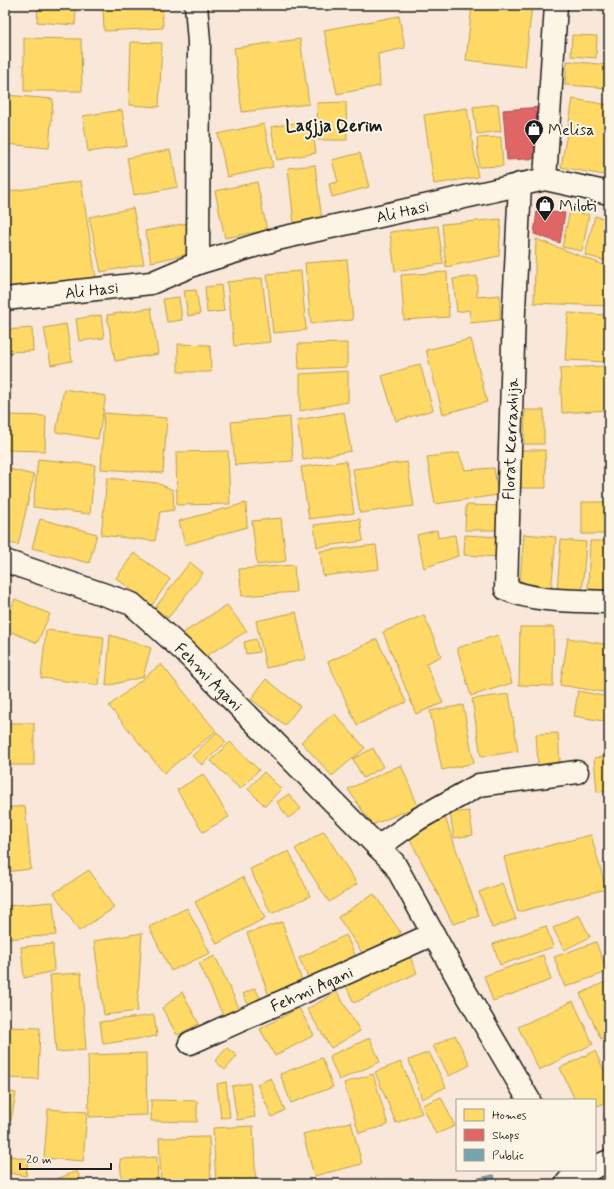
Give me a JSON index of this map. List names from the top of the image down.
{
  "streets": {
    "street": ["Ali Hasi", "Florat Kerraxhija", "Fehmi Agani"]
  },
  "crossings": [
    ["Ali Hasi", "Florat Kerraxhija"]
  ],
  "districts": ["Lagjja Qerim"],
  "places": {
    "shop": ["Melisa", "Miloti"]
  },
  "legend": ["Homes", "Shops", "Public"],
  "scale_bar": "20 m"
}
